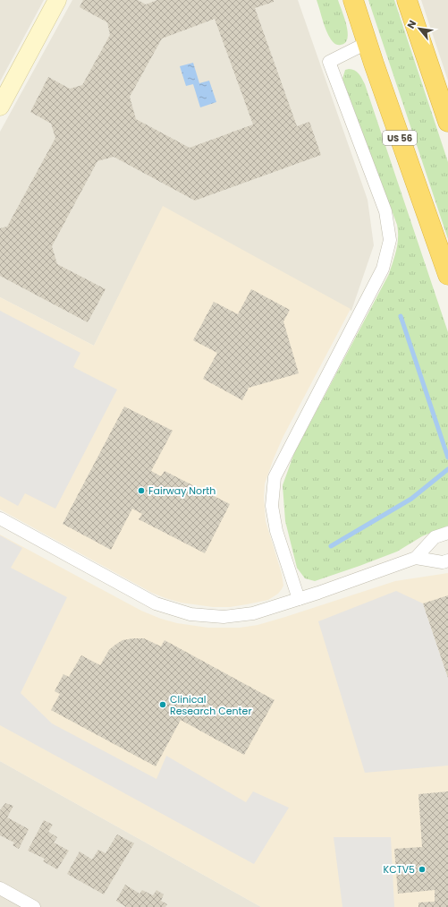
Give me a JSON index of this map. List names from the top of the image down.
{
  "streets": {
    "highway": ["US 56"]
  },
  "places": ["Fairway North", "Clinical Research Center", "KCTV5"],
  "north": "top left"
}
